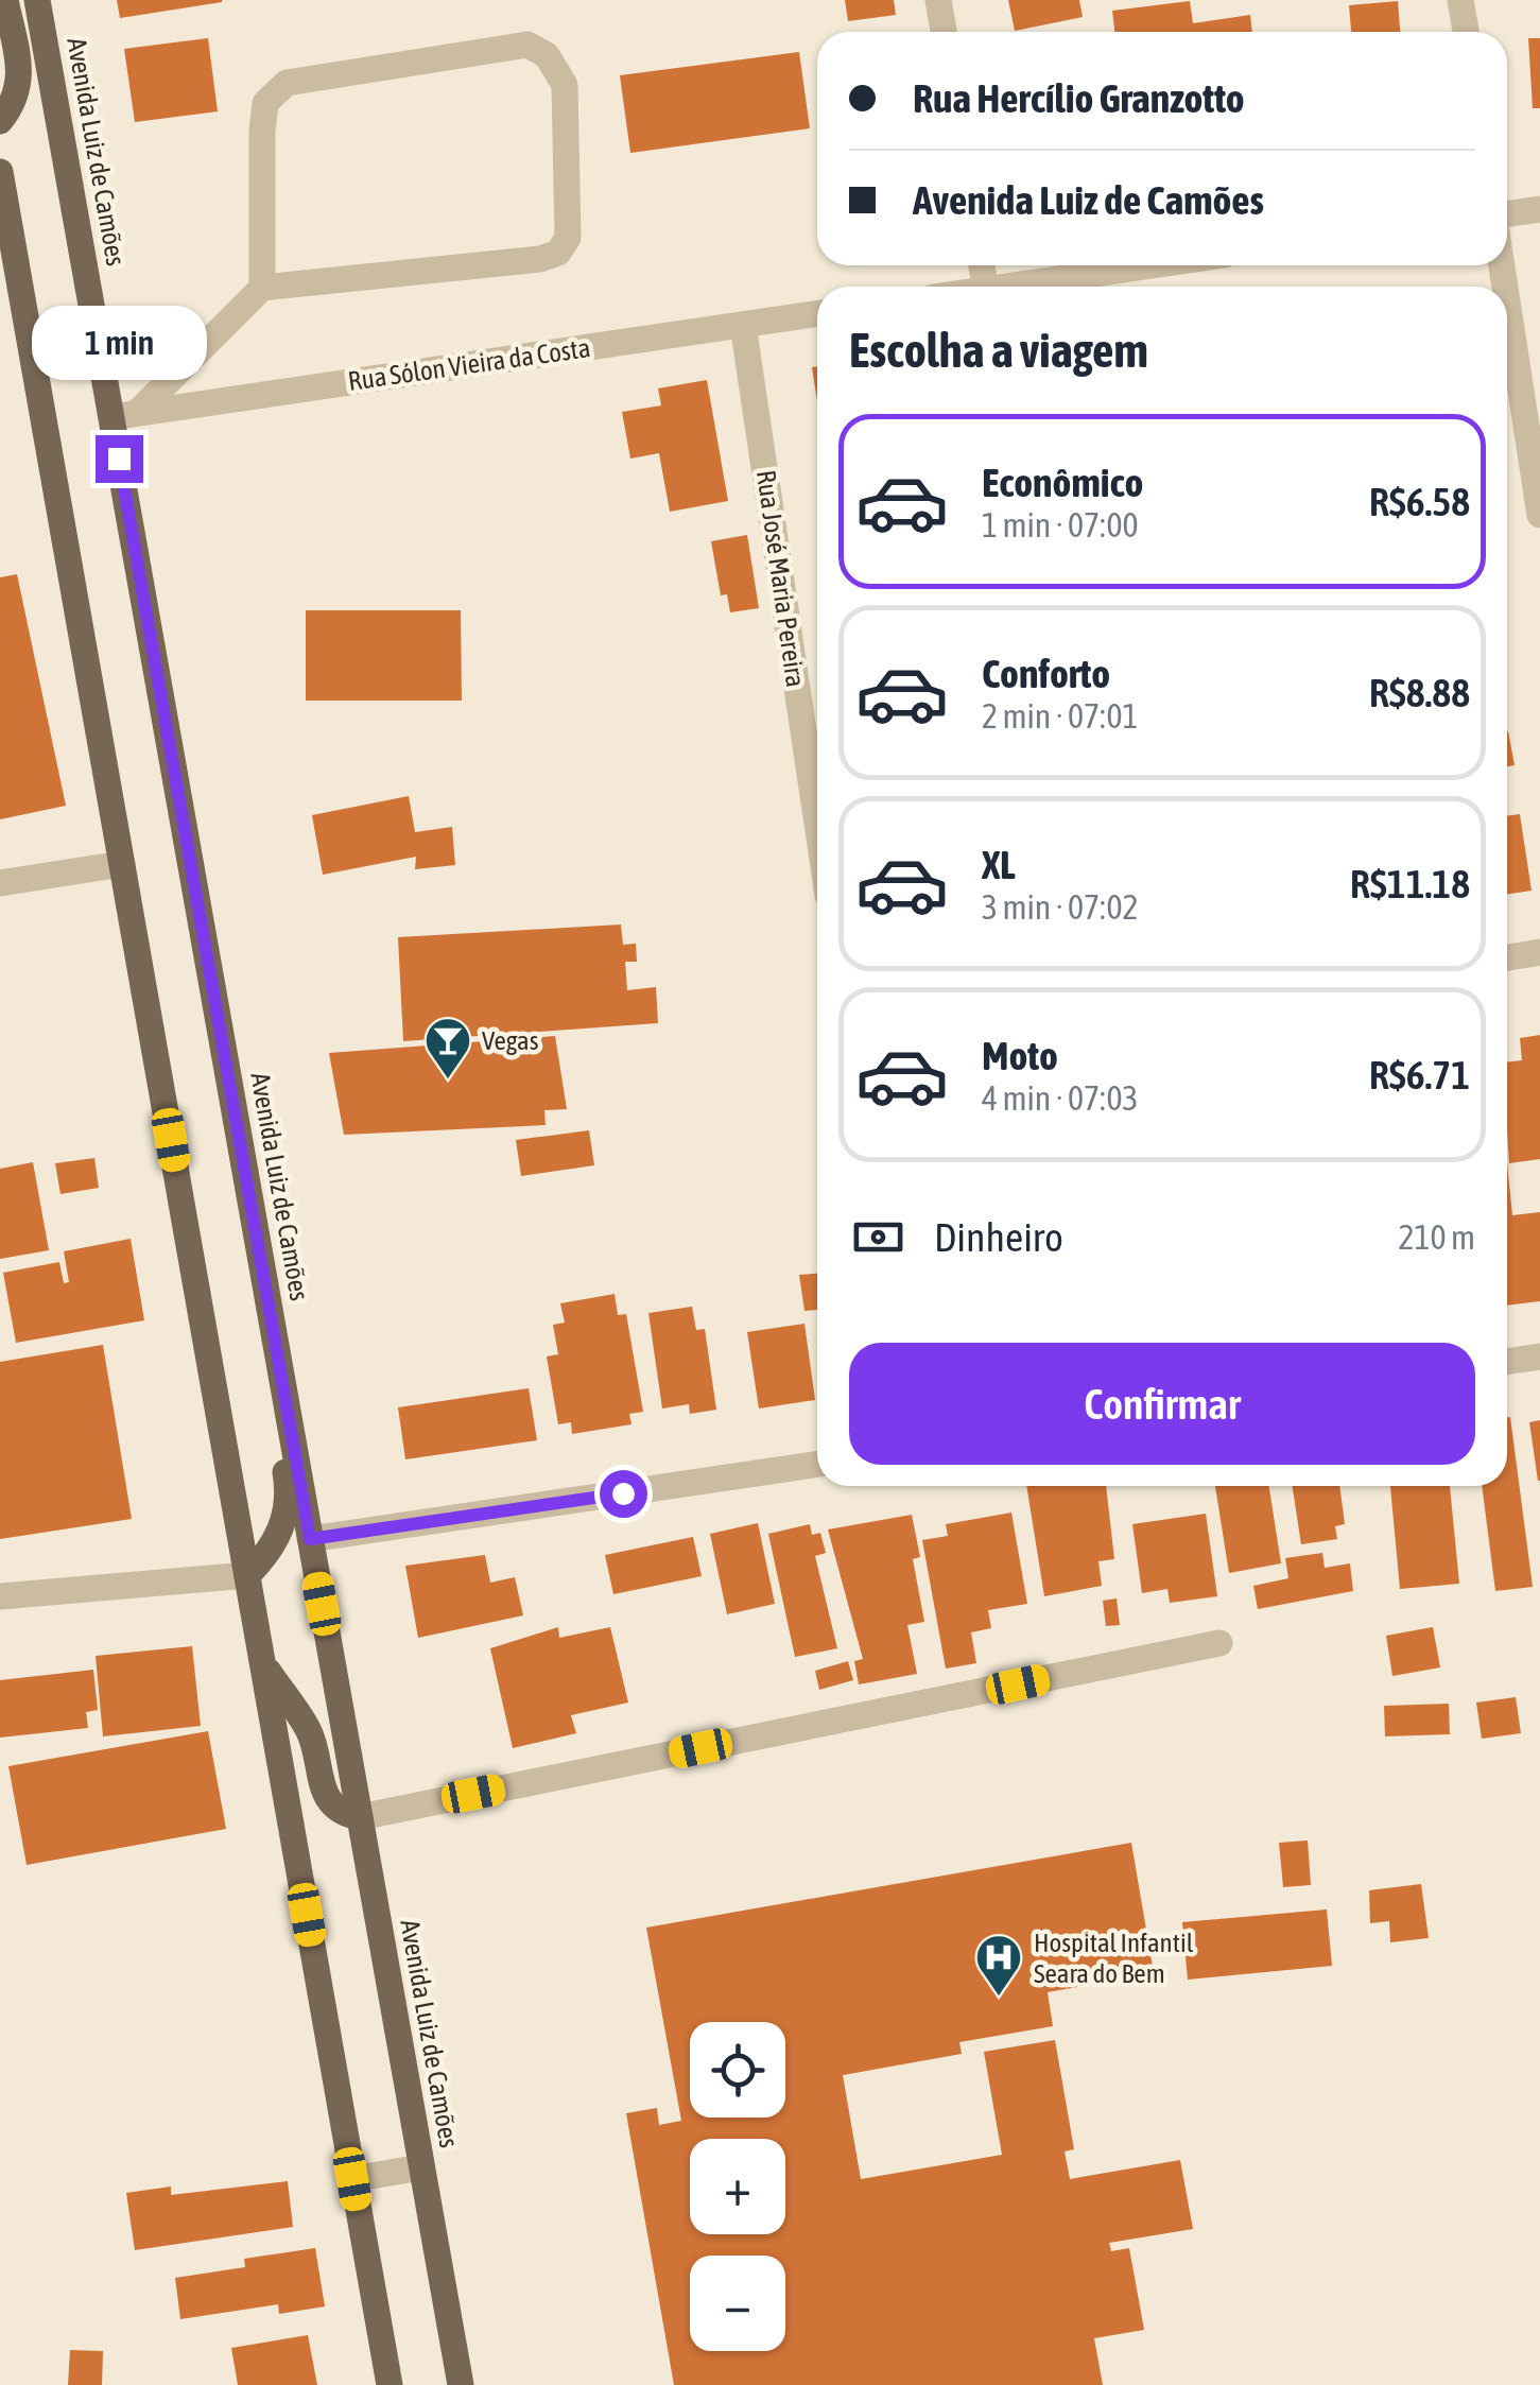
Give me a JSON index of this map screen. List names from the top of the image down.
{
  "streets": {
    "main road": ["Avenida Luiz de Camões"],
    "street": ["Rua Sólon Vieira da Costa", "Rua José Maria Pereira"]
  },
  "crossings": [
    ["Avenida Luiz de Camões", "Rua Sólon Vieira da Costa"],
    ["Rua Sólon Vieira da Costa", "Rua José Maria Pereira"]
  ],
  "places": {
    "bar": ["Vegas"],
    "hospital": ["Hospital Infantil Seara do Bem"]
  },
  "page": {
    "banner": ["Rua Hercílio Granzotto", "Avenida Luiz de Camões"],
    "heading": "Escolha a viagem",
    "bubble": "1 min",
    "list": [
      {
        "name": "Econômico",
        "note": "1 min · 07:00",
        "value": "R$6.58"
      },
      {
        "name": "Conforto",
        "note": "2 min · 07:01",
        "value": "R$8.88"
      },
      {
        "name": "XL",
        "note": "3 min · 07:02",
        "value": "R$11.18"
      },
      {
        "name": "Moto",
        "note": "4 min · 07:03",
        "value": "R$6.71"
      }
    ],
    "pay": ["Dinheiro", "210 m"],
    "buttons": "Confirmar",
    "map_buttons": ["+", "−"]
  }
}
